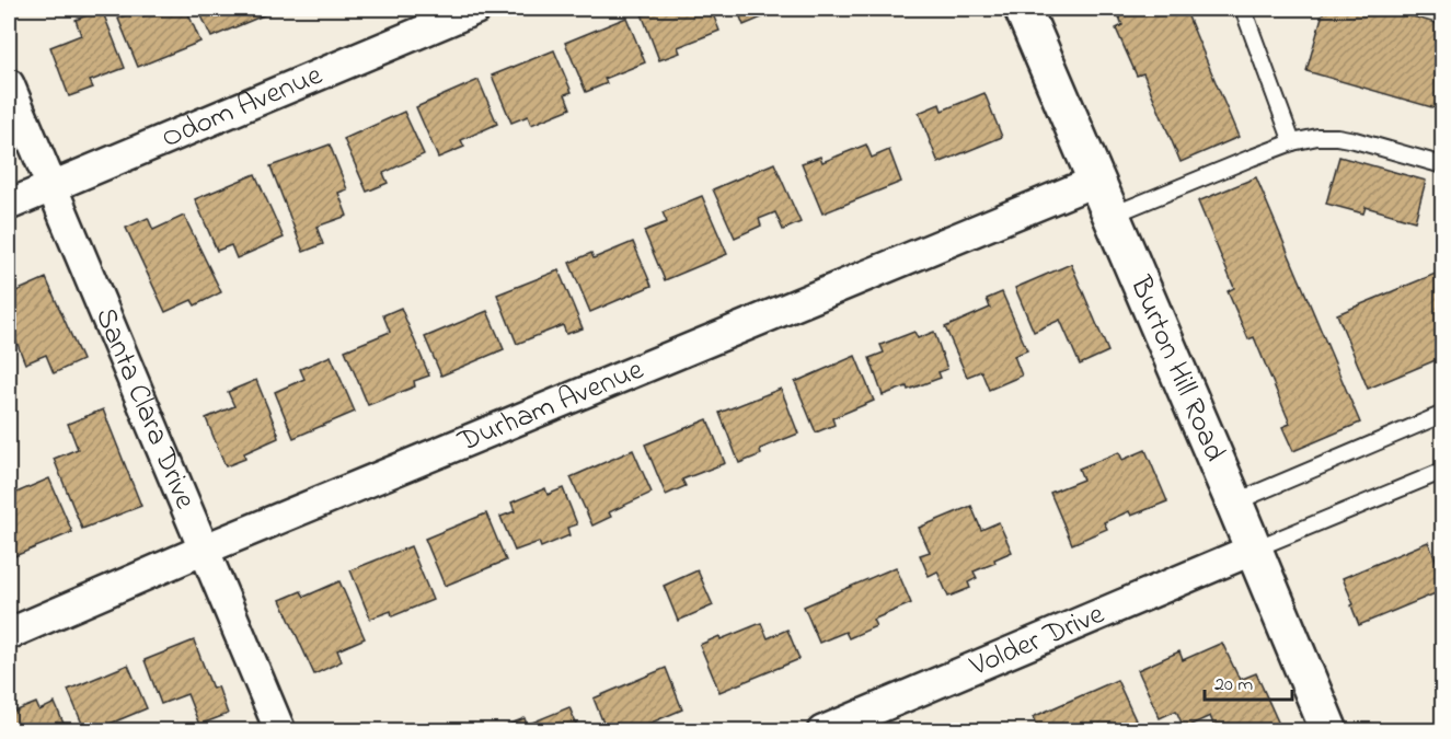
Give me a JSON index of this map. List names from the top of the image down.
{
  "streets": {
    "street": [
      "Odom Avenue",
      "Burton Hill Road",
      "Durham Avenue",
      "Santa Clara Drive",
      "Volder Drive"
    ]
  },
  "crossings": [
    ["Odom Avenue", "Santa Clara Drive"],
    ["Burton Hill Road", "Durham Avenue"],
    ["Burton Hill Road", "Volder Drive"],
    ["Durham Avenue", "Santa Clara Drive"]
  ],
  "scale_bar": "20 m"
}
